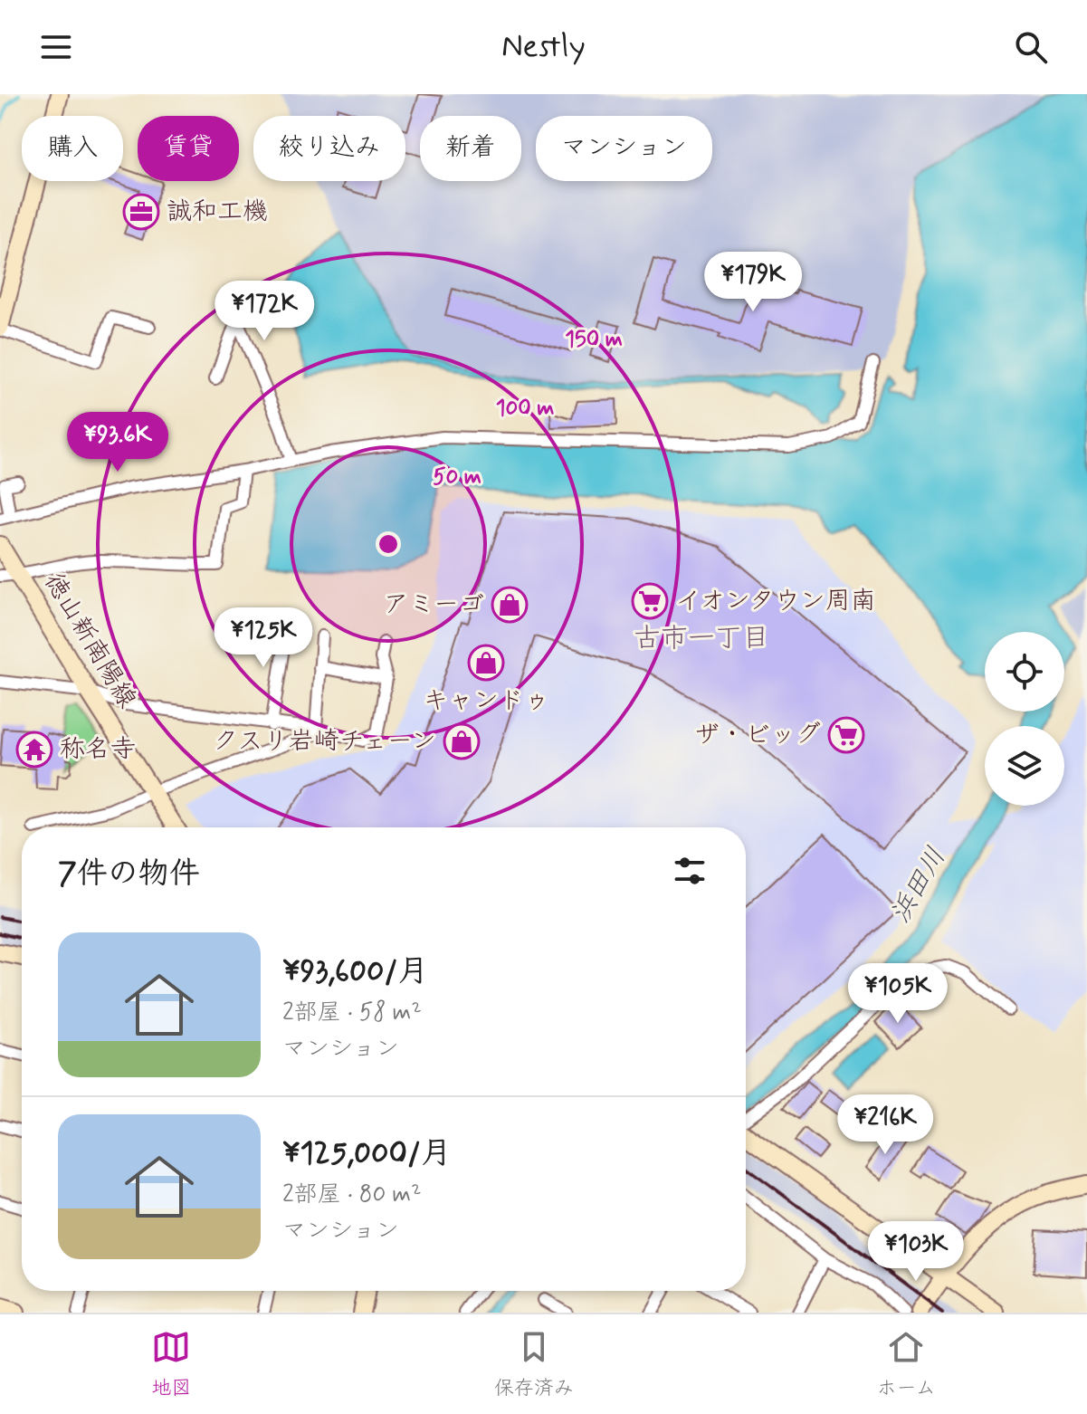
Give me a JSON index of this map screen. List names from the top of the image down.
{
  "streets": {
    "main road": ["徳山新南陽線"]
  },
  "districts": ["古市一丁目"],
  "water": ["浜田川"],
  "places": {
    "office": ["誠和工機"],
    "supermarket": ["イオンタウン周南", "ザ・ビッグ"],
    "shop": ["アミーゴ", "キャンドゥ", "クスリ岩崎チェーン"],
    "temple": ["称名寺"]
  },
  "page": {
    "header": "Nestly",
    "chip": [
      "購入",
      "賃貸",
      "絞り込み",
      "新着",
      "マンション"
    ],
    "price": [
      "¥179K",
      "¥172K",
      "¥93.6K",
      "¥125K",
      "¥105K",
      "¥216K",
      "¥103K"
    ],
    "heading": "7件の物件",
    "list": [
      {
        "name": "¥93,600/月",
        "note": "2部屋 · 58 m² · マンション"
      },
      {
        "name": "¥125,000/月",
        "note": "2部屋 · 80 m² · マンション"
      }
    ],
    "tabs": ["地図", "保存済み", "ホーム"]
  },
  "rings": ["150 m", "100 m", "50 m"]
}
